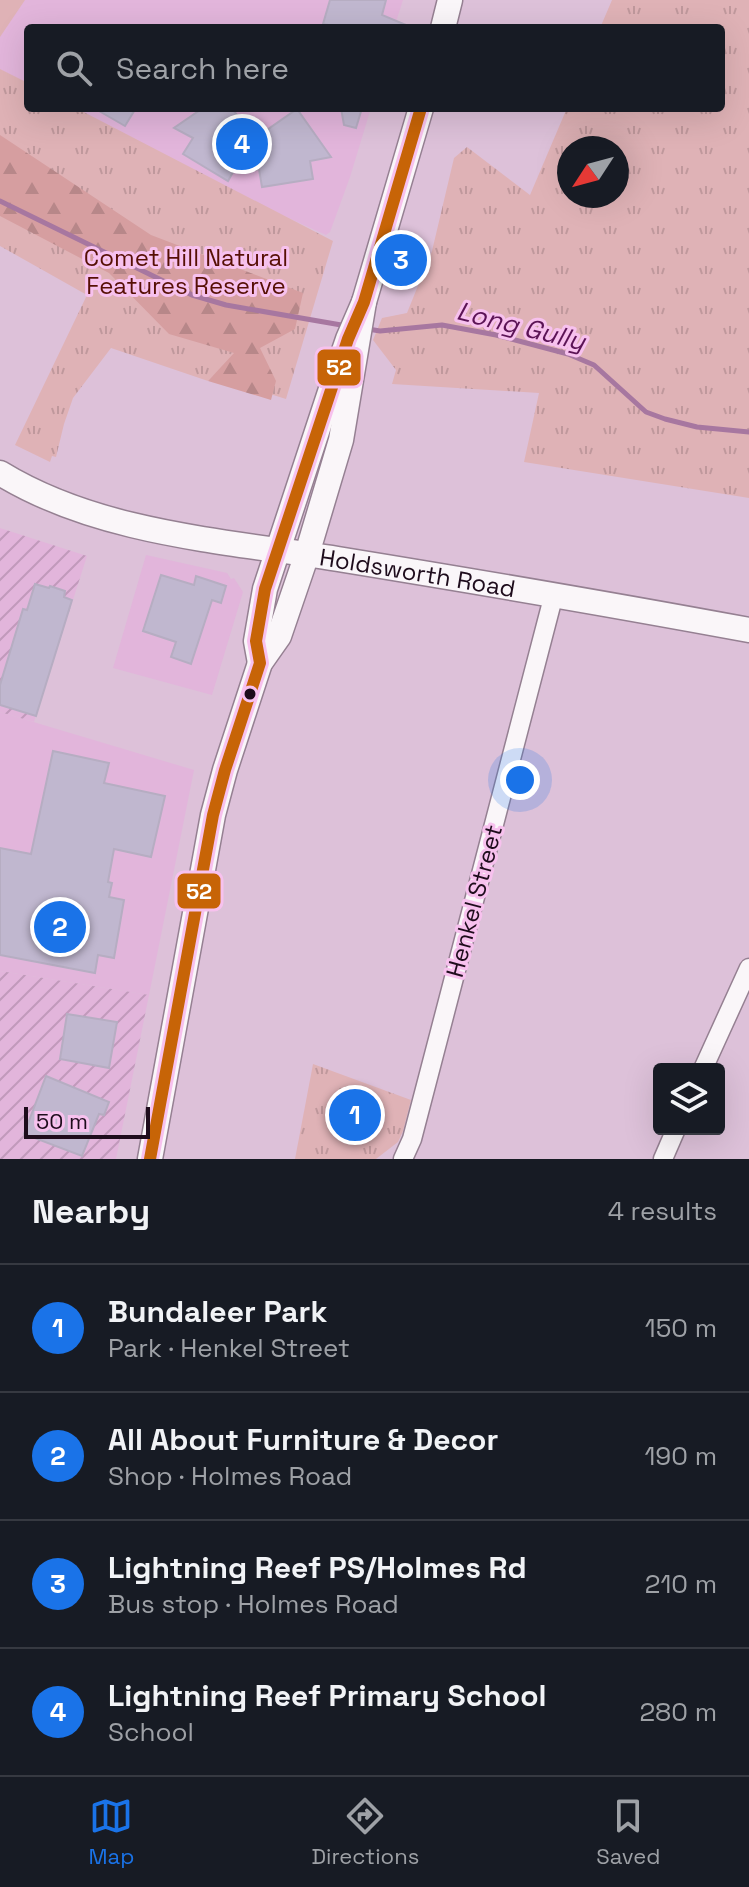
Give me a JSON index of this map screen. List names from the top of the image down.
{
  "streets": {
    "main road": ["Holdsworth Road"],
    "street": ["Henkel Street"]
  },
  "crossings": [
    ["Holdsworth Road", "Henkel Street"]
  ],
  "water": ["Long Gully"],
  "parks": ["Comet Hill Natural Features Reserve"],
  "lines": ["transit line 52"],
  "scale_bar": "50 m",
  "north": "bottom left",
  "page": {
    "search": "Search here",
    "pins": [
      "4",
      "3",
      "2",
      "1"
    ],
    "scale": "50 m",
    "heading": ["Nearby", "4 results"],
    "list": [
      {
        "mark": "1",
        "name": "Bundaleer Park",
        "note": "Park · Henkel Street",
        "value": "150 m"
      },
      {
        "mark": "2",
        "name": "All About Furniture & Decor",
        "note": "Shop · Holmes Road",
        "value": "190 m"
      },
      {
        "mark": "3",
        "name": "Lightning Reef PS/Holmes Rd",
        "note": "Bus stop · Holmes Road",
        "value": "210 m"
      },
      {
        "mark": "4",
        "name": "Lightning Reef Primary School",
        "note": "School",
        "value": "280 m"
      }
    ],
    "nav": ["Map", "Directions", "Saved"]
  }
}
